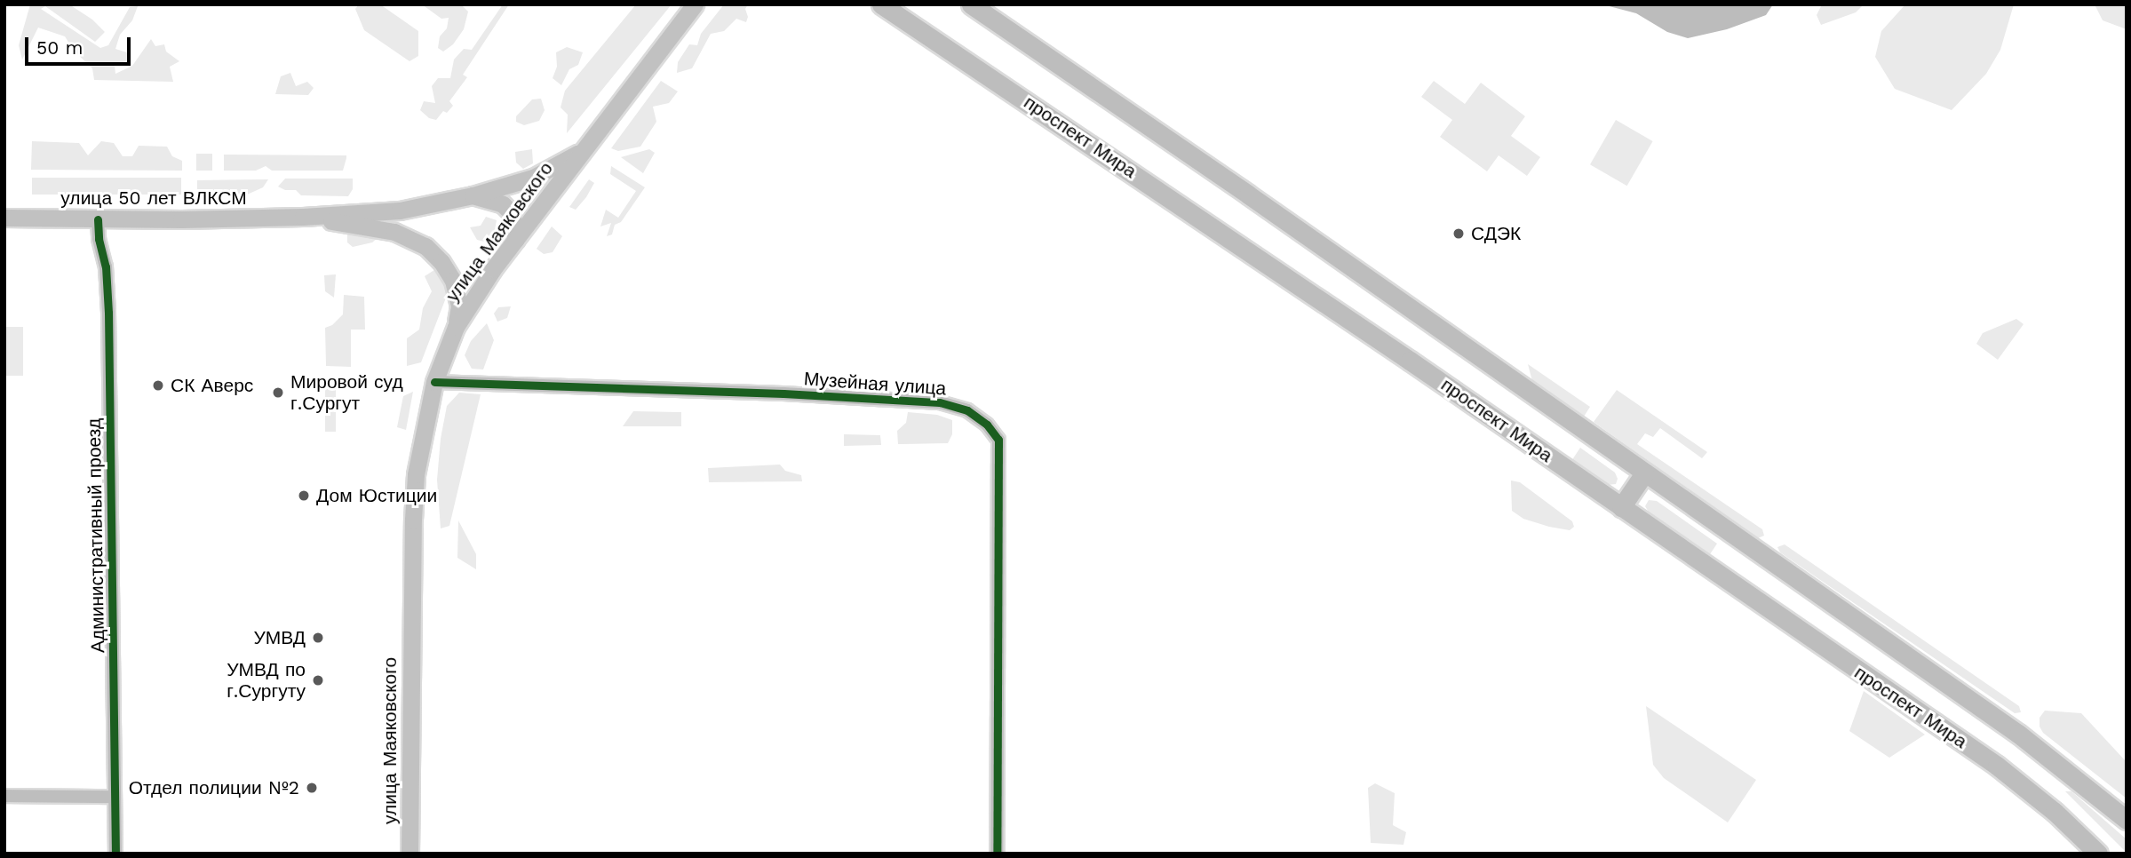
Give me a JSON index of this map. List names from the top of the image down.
{
  "streets": {
    "main road": ["проспект Мира", "улица 50 лет ВЛКСМ", "улица Маяковского"],
    "street": ["Музейная улица", "Административный проезд"]
  },
  "crossings": [
    ["улица 50 лет ВЛКСМ", "улица Маяковского"],
    ["улица 50 лет ВЛКСМ", "Административный проезд"],
    ["улица Маяковского", "Музейная улица"]
  ],
  "places": [
    "СДЭК",
    "СК Аверс",
    "Мировой суд г.Сургут",
    "Дом Юстиции",
    "УМВД",
    "УМВД по г.Сургуту",
    "Отдел полиции №2"
  ],
  "scale_bar": "50 m"
}
